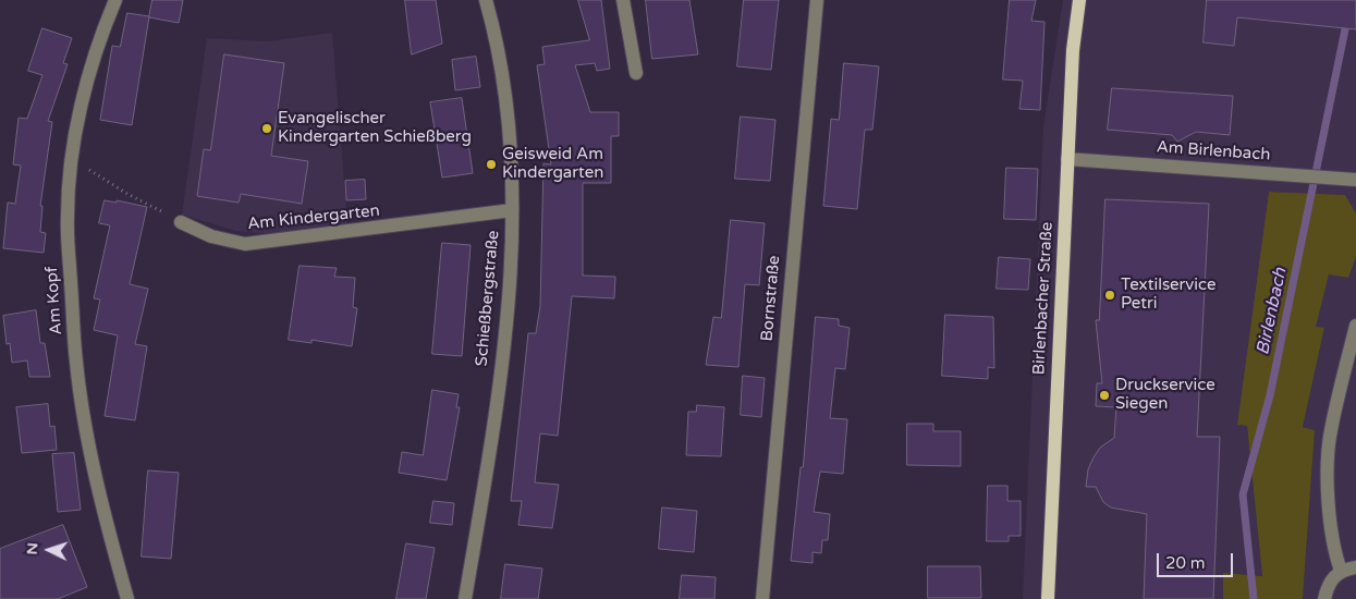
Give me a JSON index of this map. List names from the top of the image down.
{
  "streets": {
    "main road": ["Birlenbacher Straße"],
    "street": [
      "Am Birlenbach",
      "Am Kindergarten",
      "Schießbergstraße",
      "Bornstraße",
      "Am Kopf"
    ]
  },
  "crossings": [
    ["Am Birlenbach", "Birlenbacher Straße"],
    ["Am Kindergarten", "Schießbergstraße"]
  ],
  "water": ["Birlenbach"],
  "places": [
    "Evangelischer Kindergarten Schießberg",
    "Geisweid Am Kindergarten",
    "Textilservice Petri",
    "Druckservice Siegen"
  ],
  "scale_bar": "20 m",
  "north": "left"
}
